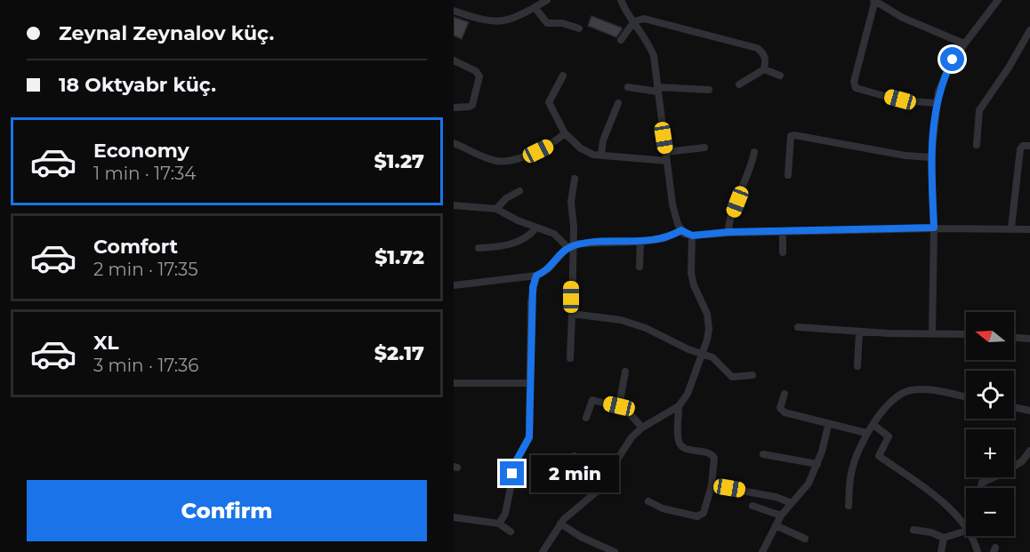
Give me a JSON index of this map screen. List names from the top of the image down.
{
  "north": "left",
  "page": {
    "banner": ["Zeynal Zeynalov küç.", "18 Oktyabr küç."],
    "list": [
      {
        "name": "Economy",
        "note": "1 min · 17:34",
        "value": "$1.27"
      },
      {
        "name": "Comfort",
        "note": "2 min · 17:35",
        "value": "$1.72"
      },
      {
        "name": "XL",
        "note": "3 min · 17:36",
        "value": "$2.17"
      }
    ],
    "map_buttons": ["+", "−"],
    "bubble": "2 min",
    "buttons": "Confirm"
  }
}
